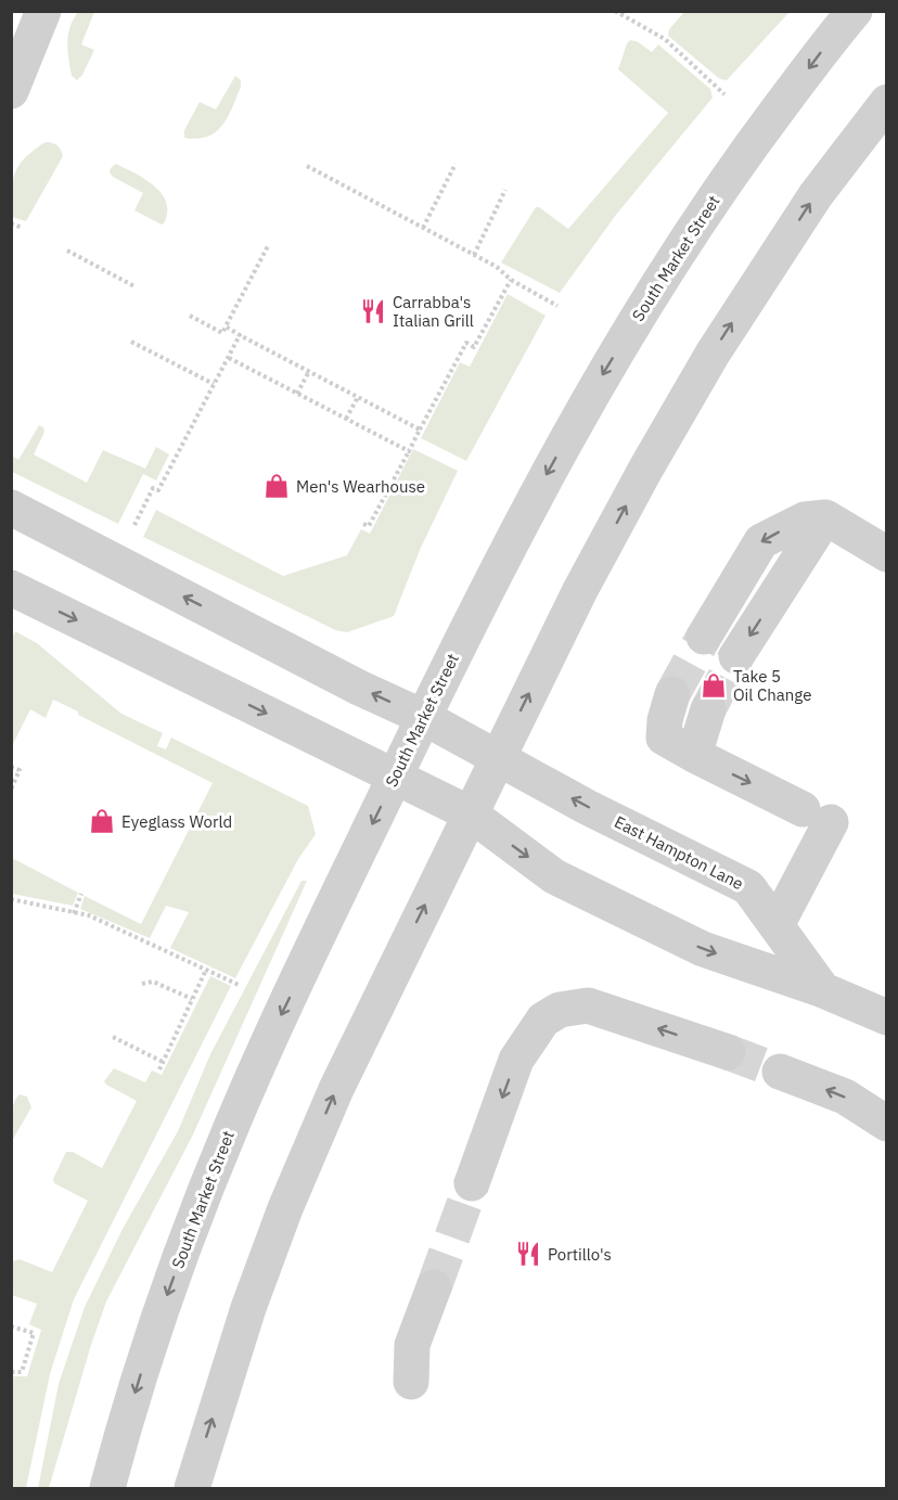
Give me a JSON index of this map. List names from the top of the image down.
{
  "streets": {
    "street": ["South Market Street", "East Hampton Lane"]
  },
  "crossings": [
    ["South Market Street", "East Hampton Lane"]
  ],
  "places": {
    "restaurant": ["Carrabba's Italian Grill", "Portillo's"],
    "shop": ["Men's Wearhouse", "Take 5 Oil Change", "Eyeglass World"]
  }
}
